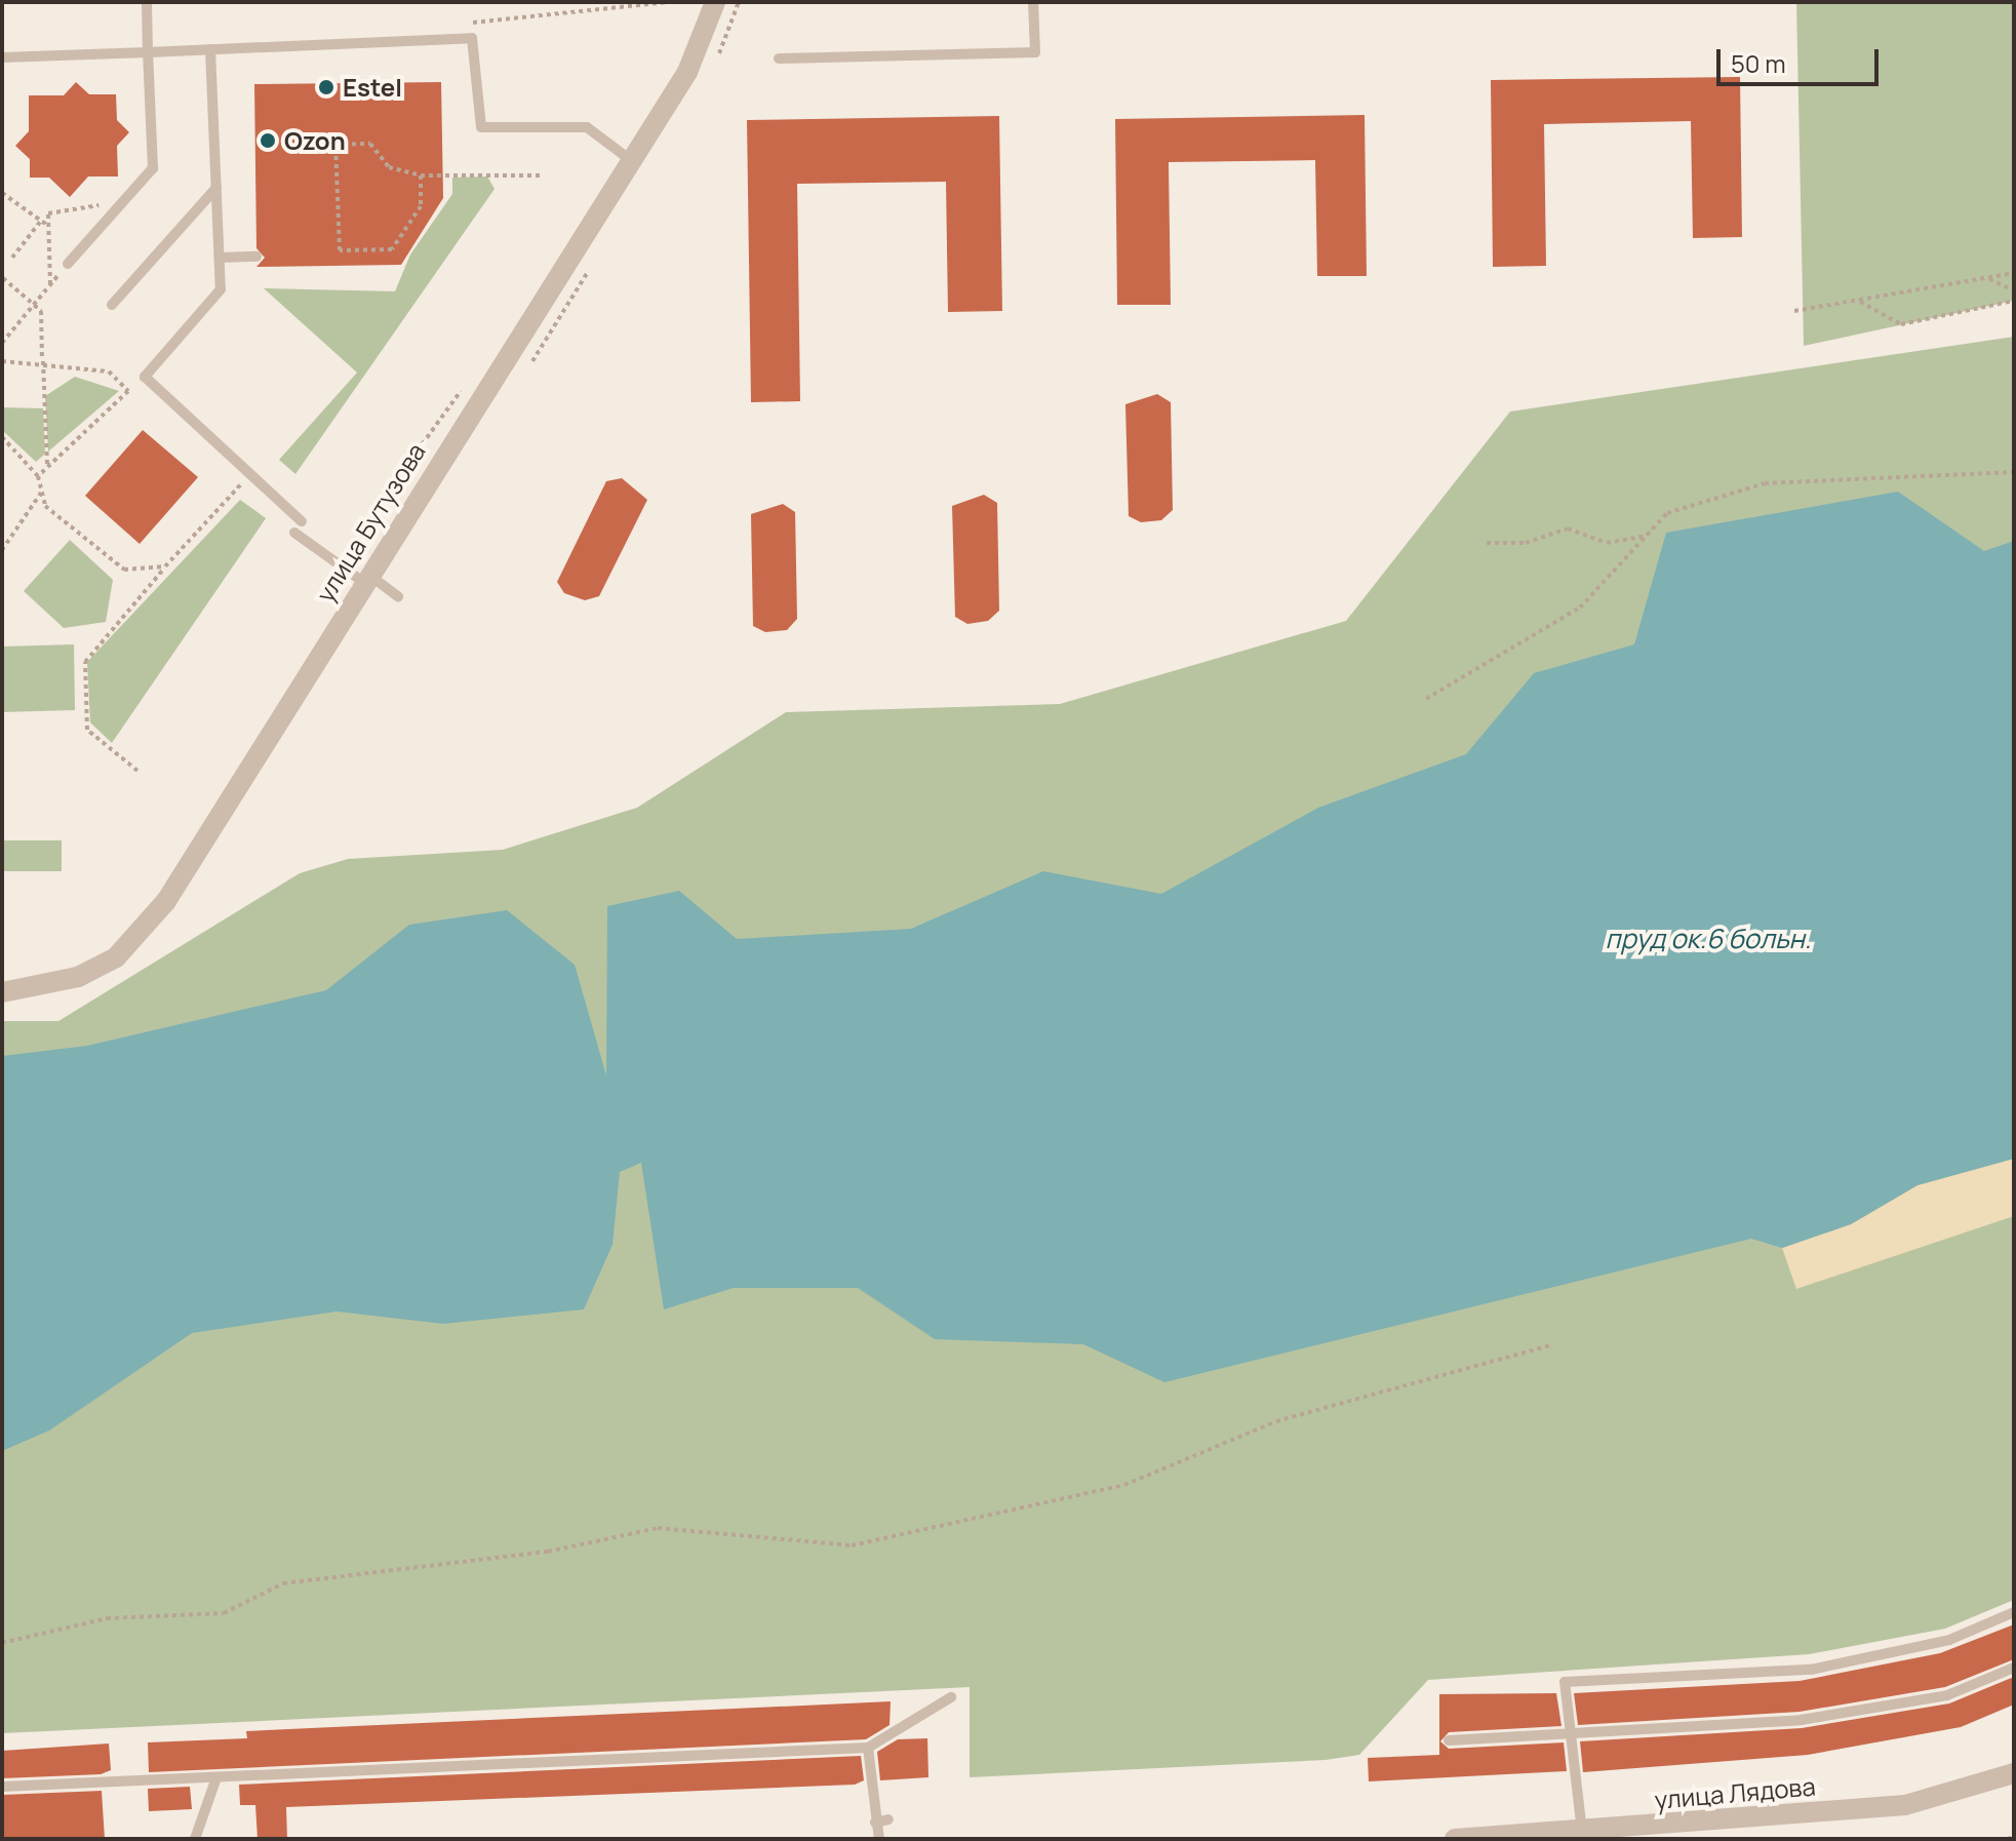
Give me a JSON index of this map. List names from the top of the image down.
{
  "streets": {
    "street": ["улица Бутузова", "улица Лядова"]
  },
  "water": ["пруд ок.6 больн."],
  "places": ["Estel", "Ozon"],
  "scale_bar": "50 m"
}
